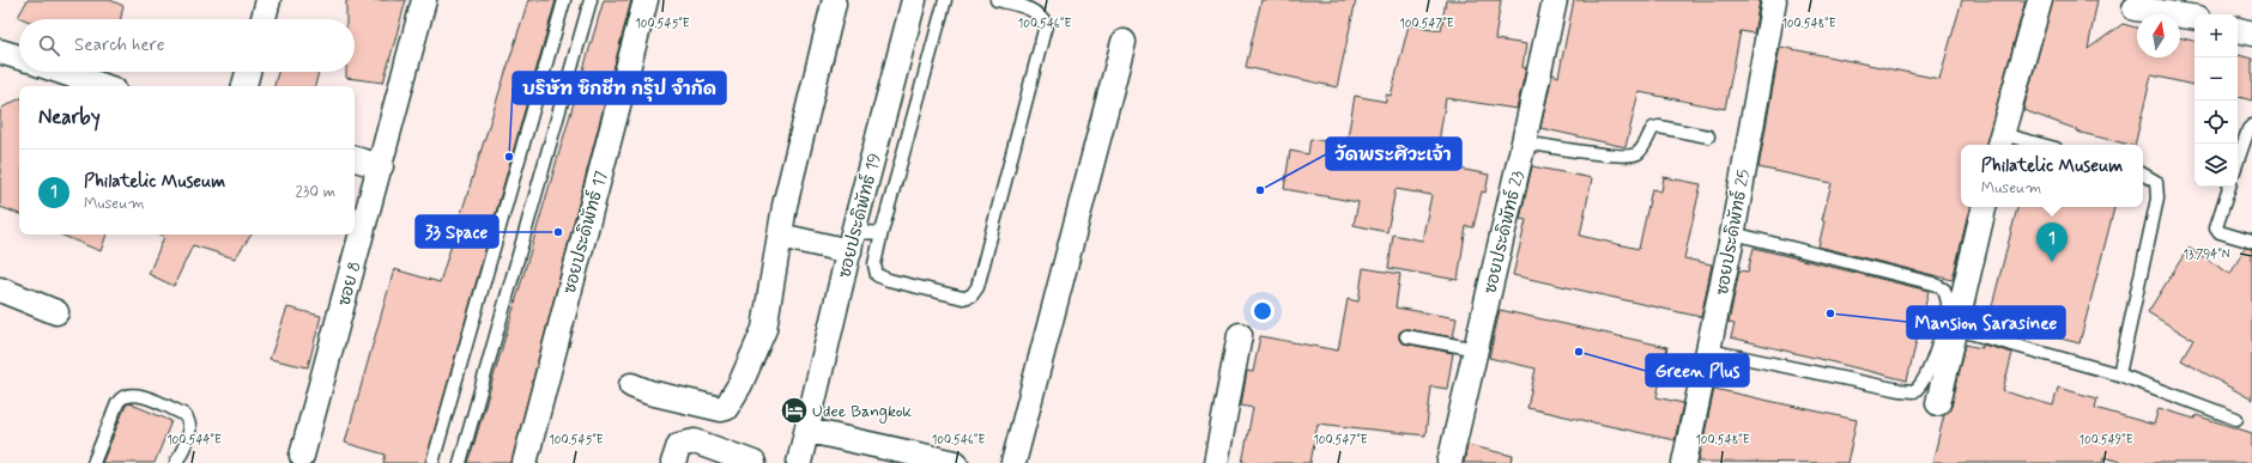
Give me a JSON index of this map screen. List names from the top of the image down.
{
  "streets": {
    "street": [
      "ซอยประดิพัทธ์ 19",
      "ซอยประดิพัทธ์ 17",
      "ซอยประดิพัทธ์ 23",
      "ซอยประดิพัทธ์ 25",
      "ซอย 8"
    ]
  },
  "places": {
    "other": [
      "บริษัท ซิกชีท กรุ๊ป จำกัด",
      "วัดพระศิวะเจ้า",
      "33 Space",
      "Mansion Sarasinee",
      "Green Plus"
    ],
    "hotel": ["Udee Bangkok"]
  },
  "north": "top",
  "page": {
    "map_buttons": ["+", "−"],
    "search": "Search here",
    "heading": "Nearby",
    "popup": ["Philatelic Museum", "Museum"],
    "list": [
      {
        "mark": "1",
        "name": "Philatelic Museum",
        "note": "Museum",
        "value": "230 m"
      }
    ],
    "pins": "1"
  },
  "coordinates": [
    "100.545°E",
    "100.546°E",
    "100.547°E",
    "100.548°E",
    "13.794°N",
    "100.544°E",
    "100.549°E"
  ]
}
